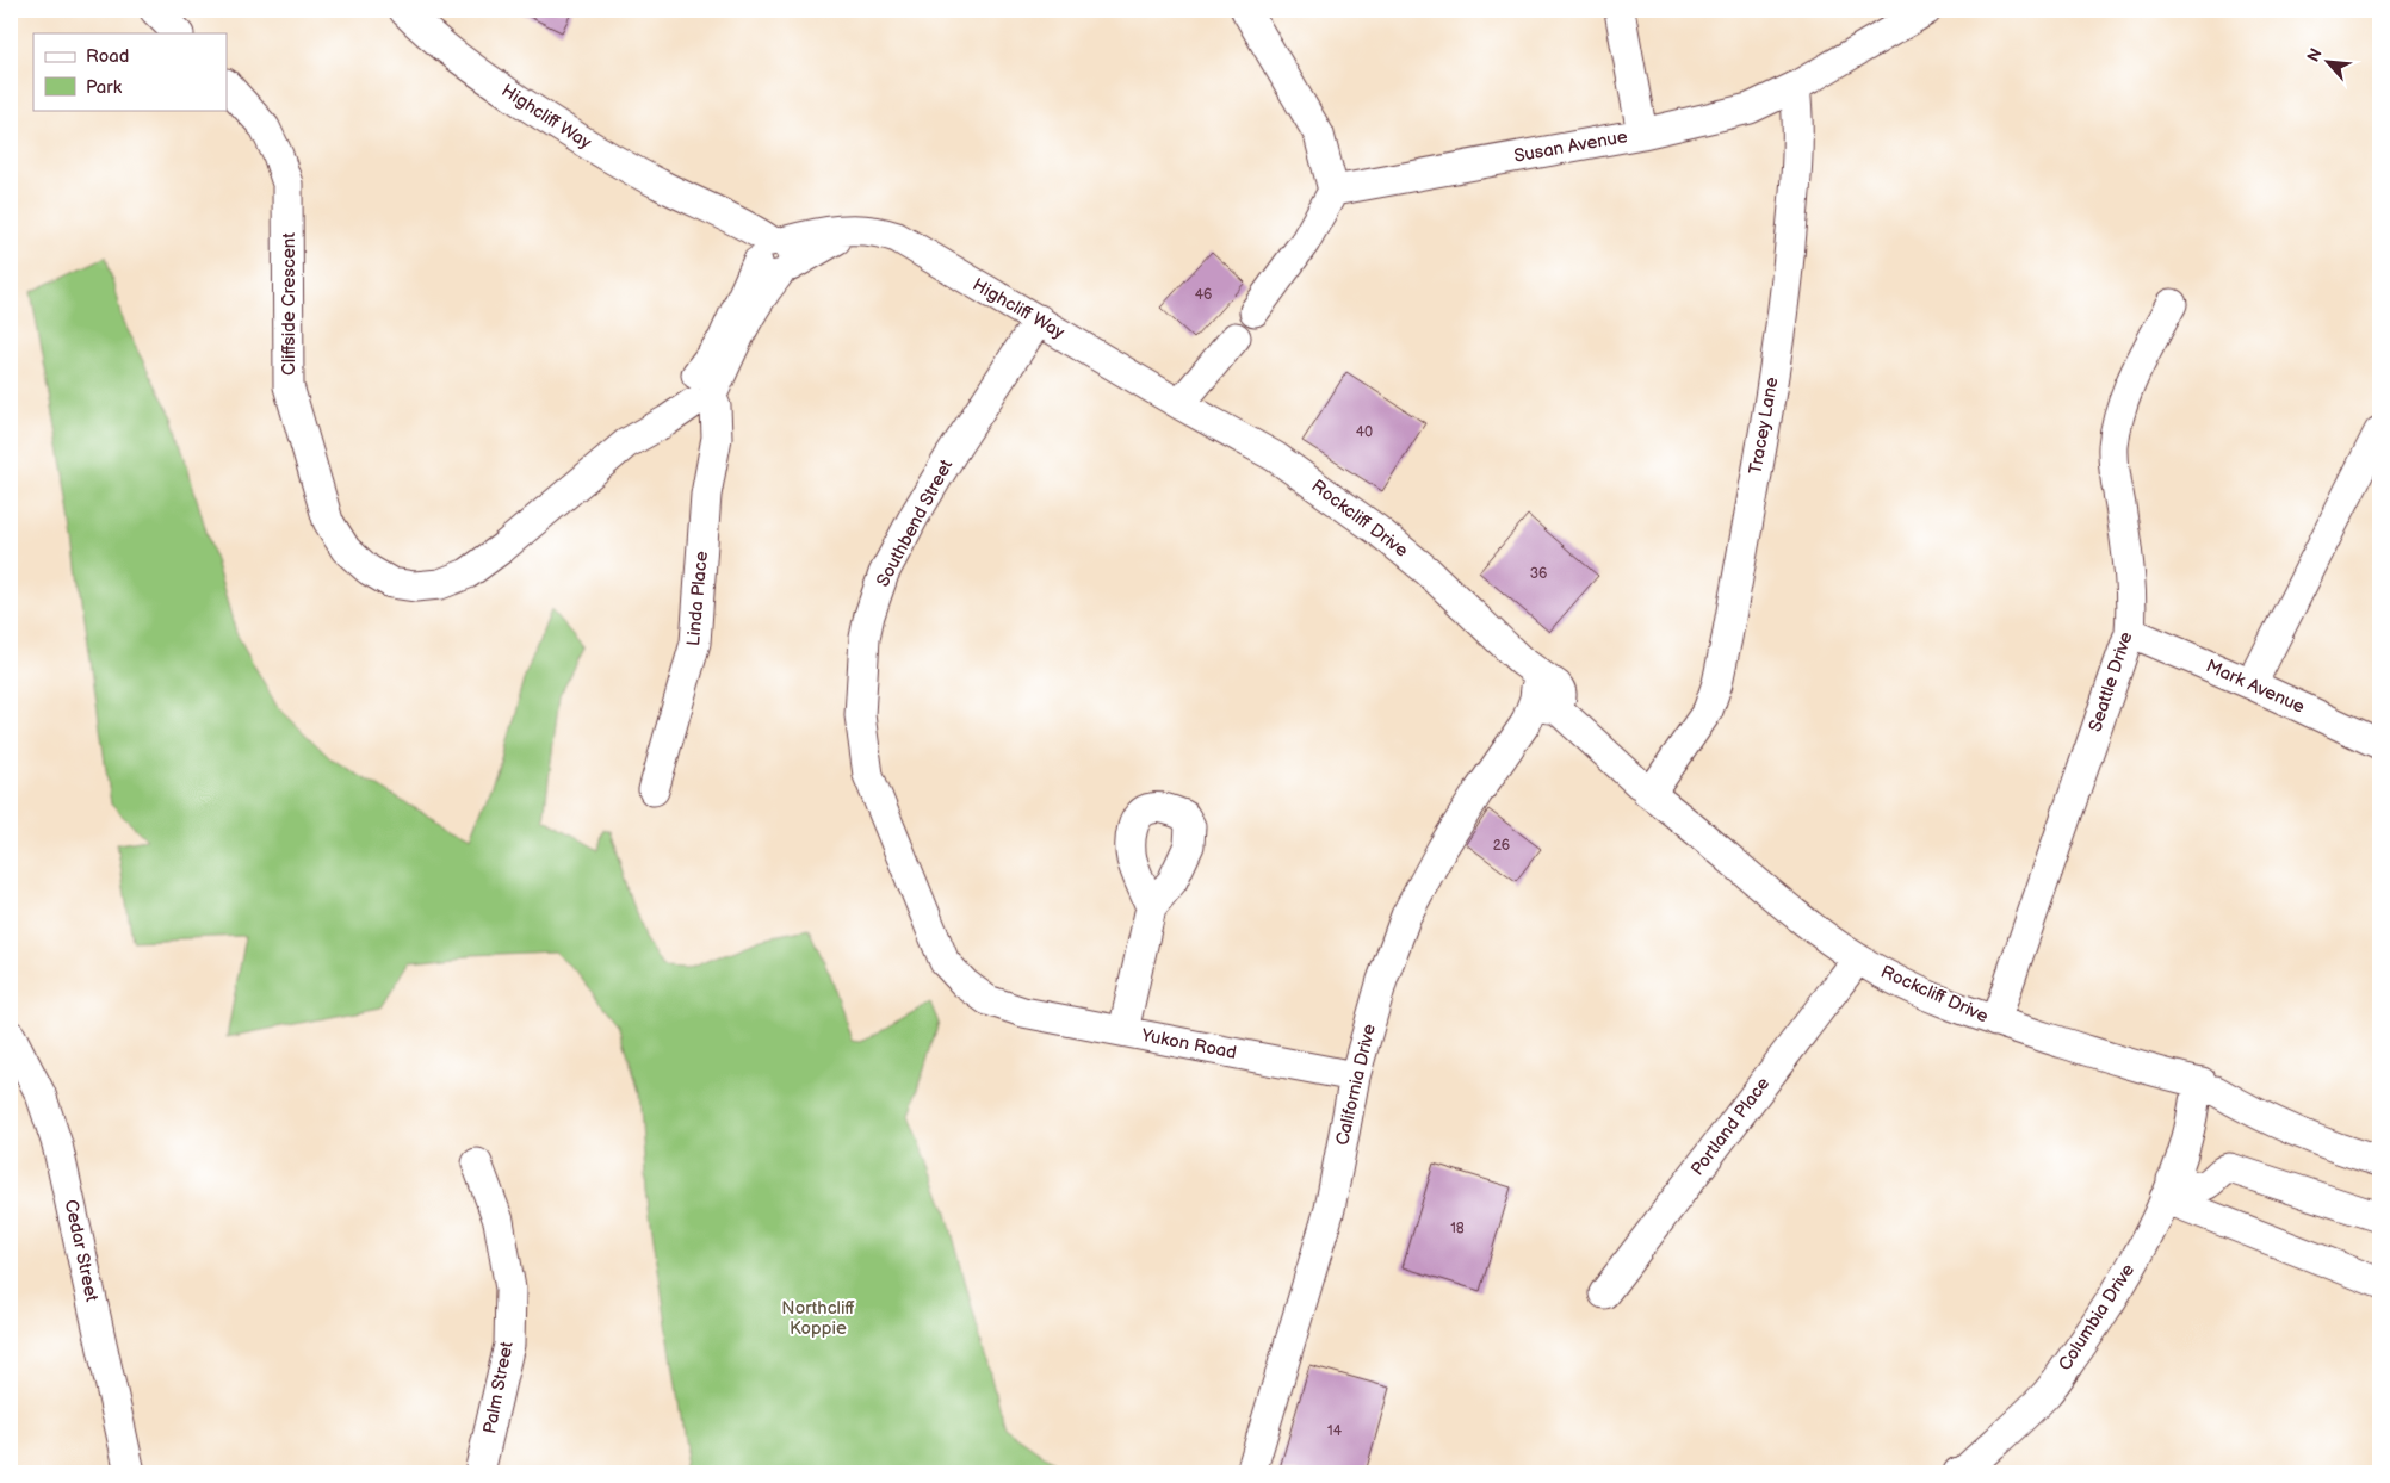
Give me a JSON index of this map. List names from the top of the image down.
{
  "streets": {
    "street": [
      "Highcliff Way",
      "Susan Avenue",
      "Cliffside Crescent",
      "Tracey Lane",
      "Rockcliff Drive",
      "Southbend Street",
      "Linda Place",
      "Seattle Drive",
      "Mark Avenue",
      "Yukon Road",
      "California Drive",
      "Portland Place",
      "Cedar Street",
      "Columbia Drive",
      "Palm Street"
    ]
  },
  "crossings": [
    ["Highcliff Way", "Cliffside Crescent"],
    ["Highcliff Way", "Rockcliff Drive"],
    ["Highcliff Way", "Southbend Street"],
    ["Susan Avenue", "Tracey Lane"],
    ["Cliffside Crescent", "Linda Place"],
    ["Tracey Lane", "Rockcliff Drive"],
    ["Rockcliff Drive", "Seattle Drive"],
    ["Rockcliff Drive", "California Drive"],
    ["Rockcliff Drive", "Portland Place"],
    ["Rockcliff Drive", "Columbia Drive"],
    ["Southbend Street", "Yukon Road"],
    ["Seattle Drive", "Mark Avenue"],
    ["Yukon Road", "California Drive"]
  ],
  "parks": ["Northcliff Koppie"],
  "house_numbers": [
    "46",
    "40",
    "36",
    "26",
    "18",
    "14"
  ],
  "legend": ["Road", "Park"],
  "north": "top left"
}
